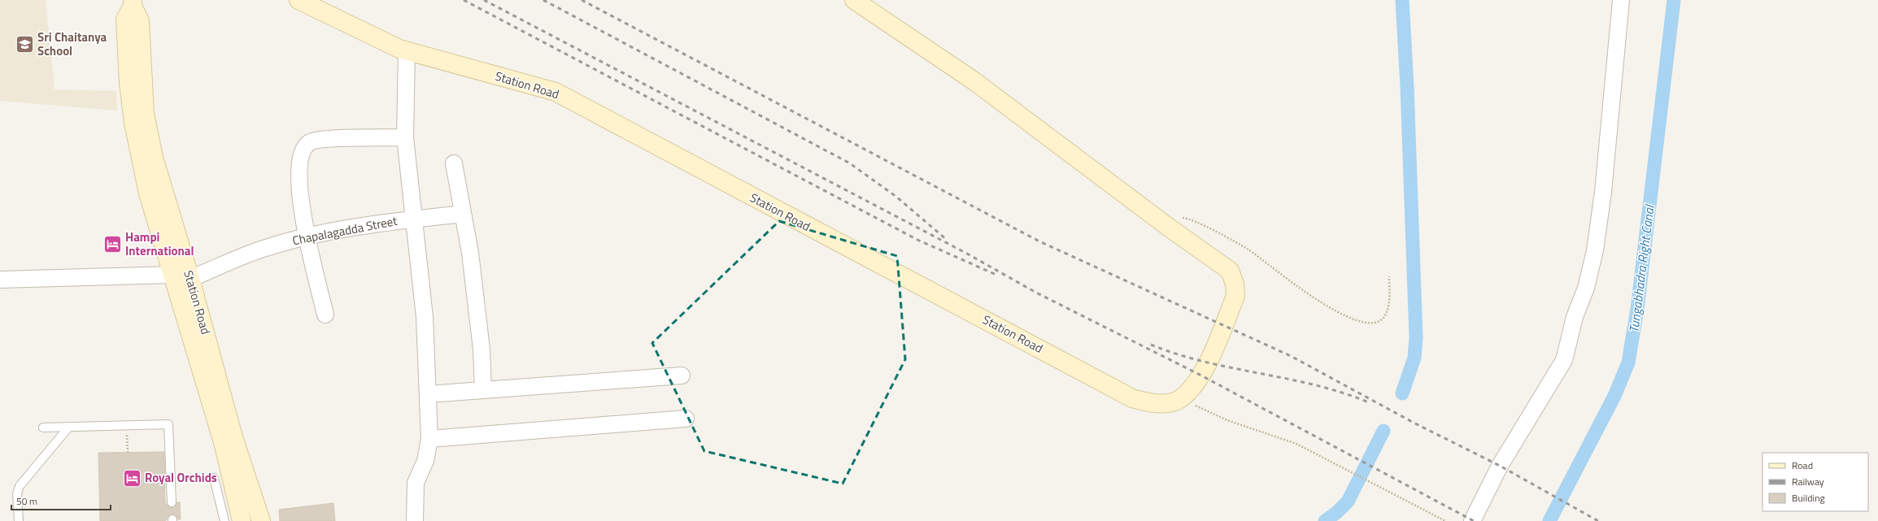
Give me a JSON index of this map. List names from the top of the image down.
{
  "streets": {
    "street": ["Station Road", "Chapalagadda Street"]
  },
  "crossings": [
    ["Station Road", "Chapalagadda Street"]
  ],
  "water": ["Tungabhadra Right Canal"],
  "places": {
    "school or university": ["Sri Chaitanya School"],
    "hotel": ["Hampi International", "Royal Orchids"]
  },
  "legend": ["Road", "Railway", "Building"],
  "scale_bar": "50 m"
}
